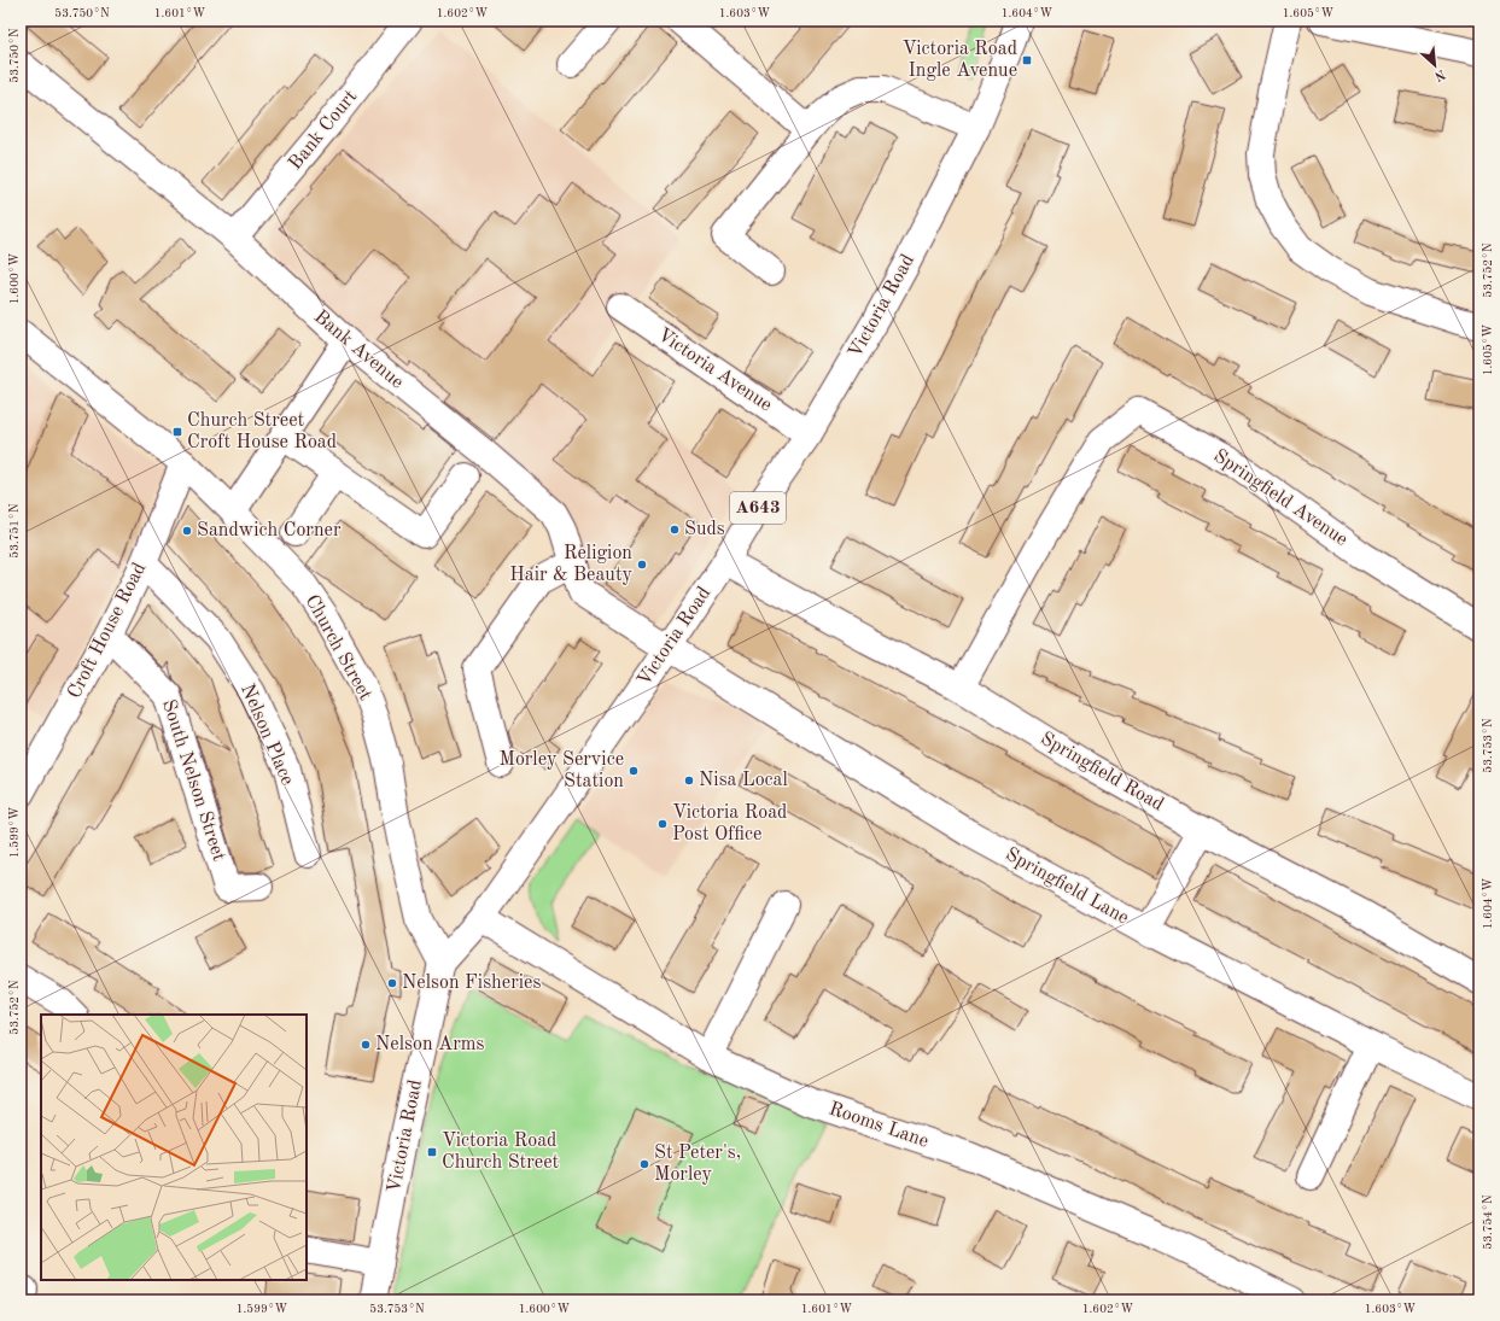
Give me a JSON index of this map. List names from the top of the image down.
{
  "streets": {
    "street": [
      "Bank Court",
      "Victoria Road",
      "Bank Avenue",
      "Victoria Avenue",
      "Springfield Avenue",
      "A643",
      "Croft House Road",
      "Church Street",
      "Nelson Place",
      "Springfield Road",
      "South Nelson Street",
      "Springfield Lane",
      "Rooms Lane"
    ]
  },
  "crossings": [
    ["Bank Court", "Bank Avenue"],
    ["Victoria Road", "Bank Avenue"],
    ["Victoria Road", "Victoria Avenue"],
    ["Victoria Road", "Church Street"],
    ["Victoria Road", "Springfield Road"],
    ["Victoria Road", "Springfield Lane"],
    ["Victoria Road", "Rooms Lane"],
    ["Bank Avenue", "Springfield Lane"],
    ["Springfield Avenue", "Springfield Road"],
    ["Croft House Road", "Church Street"],
    ["Croft House Road", "Nelson Place"],
    ["Croft House Road", "South Nelson Street"]
  ],
  "places": {
    "transit": ["Victoria Road Ingle Avenue", "Church Street Croft House Road", "Victoria Road Church Street"],
    "other": [
      "Suds",
      "Sandwich Corner",
      "Religion Hair & Beauty",
      "Morley Service Station",
      "Nisa Local",
      "Victoria Road Post Office",
      "Nelson Fisheries",
      "Nelson Arms",
      "St Peter's, Morley"
    ]
  },
  "north": "bottom right",
  "coordinates": [
    "53.750°N",
    "1.601°W",
    "1.602°W",
    "1.603°W",
    "1.604°W",
    "1.605°W",
    "53.752°N",
    "1.600°W",
    "53.751°N",
    "53.753°N",
    "1.599°W",
    "53.754°N"
  ]
}
